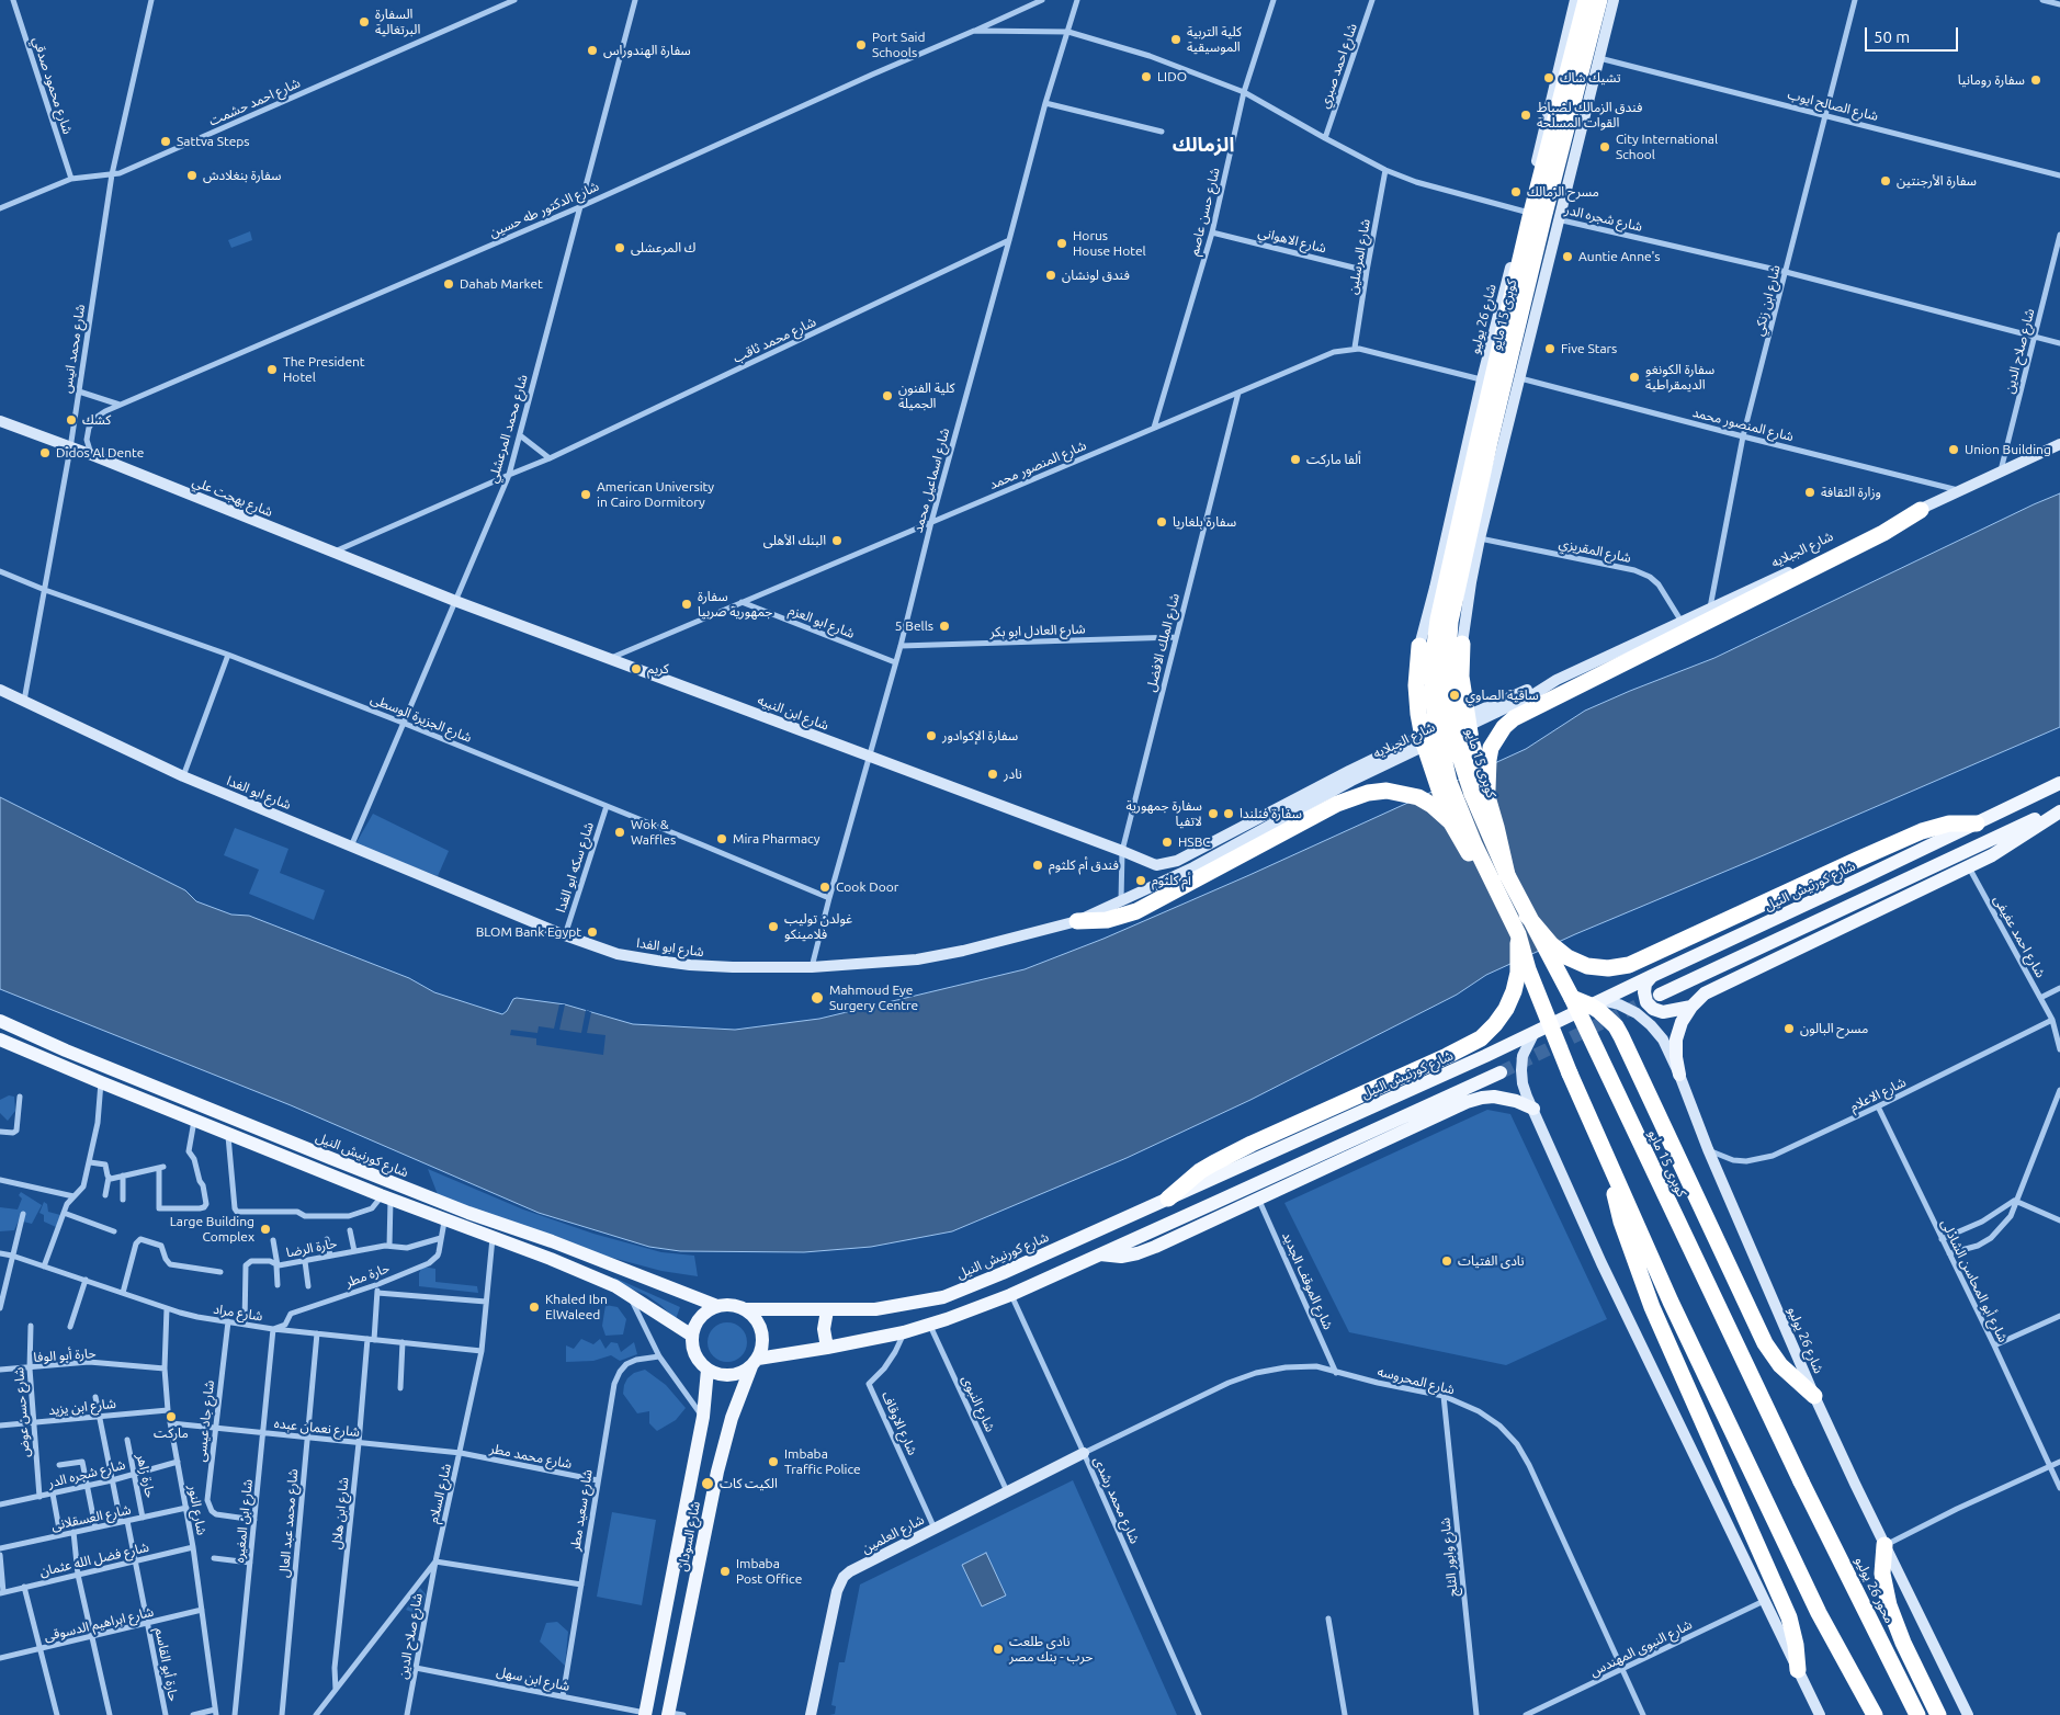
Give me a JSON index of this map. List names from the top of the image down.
{
  "streets": {
    "highway": ["كوبرى 15 مايو", "محور 26 يوليو"],
    "main road": ["شارع كورنيش النيل", "شارع السودان"],
    "street": [
      "شارع احمد صبري",
      "شارع محمود صدقي",
      "شارع احمد حشمت",
      "شارع الصالح ايوب",
      "شارع الدكتور طه حسين",
      "شارع حسن عاصم",
      "شارع شجره الدر",
      "شارع الاهواني",
      "شارع المرسلين",
      "شارع ابن زنكي",
      "شارع 26 يوليو",
      "شارع محمد ثاقب",
      "شارع محمد انيس",
      "شارع صلاح الدين",
      "شارع المنصور محمد",
      "شارع محمد المرعشلي",
      "شارع اسماعيل محمد",
      "شارع بهجت علي",
      "شارع الجبلايه",
      "شارع المقريزي",
      "شارع ابو العزم",
      "شارع العادل ابو بكر",
      "شارع الملك الافضل",
      "شارع ابن النبيه",
      "شارع الجزيرة الوسطى",
      "شارع ابو الفدا",
      "شارع سكه ابو الفدا",
      "شارع احمد عفيفى",
      "شارع الاعلام",
      "حارة الرضا",
      "حارة مطر",
      "شارع الموقف الجديد",
      "شارع أبو المحاسن الشاذلى",
      "شارع مراد",
      "حارة أبو الوفا",
      "شارع المحروسه",
      "شارع النبوى",
      "شارع ابن يزيد",
      "شارع حسن عوض",
      "شارع جاد عيسى",
      "شارع الاوقاف",
      "شارع نعمان عبده",
      "شارع محمد مطر",
      "حارة زاهر",
      "شارع السلام",
      "شارع محمد رشدى",
      "شارع النور",
      "شارع سعيد مطر",
      "شارع ابن هلال",
      "شارع العسقلانى",
      "شارع ابن المغيره",
      "شارع محمد عبد العال",
      "شارع العلمين",
      "شارع وابور الثلج",
      "شارع فضل الله عثمان",
      "شارع ابراهيم الدسوقى",
      "شارع النبوى المهندس",
      "حارة أبو القاسم",
      "شارع ابن سهل"
    ]
  },
  "crossings": [
    ["شارع احمد صبري", "شارع شجره الدر"],
    ["شارع محمود صدقي", "شارع احمد حشمت"],
    ["شارع احمد حشمت", "شارع محمد انيس"],
    ["شارع الصالح ايوب", "شارع ابن زنكي"],
    ["شارع الدكتور طه حسين", "شارع شجره الدر"],
    ["شارع الدكتور طه حسين", "شارع محمد المرعشلي"],
    ["شارع الدكتور طه حسين", "شارع اسماعيل محمد"],
    ["شارع الدكتور طه حسين", "شارع بهجت علي"],
    ["شارع حسن عاصم", "شارع شجره الدر"],
    ["شارع حسن عاصم", "شارع الاهواني"],
    ["شارع حسن عاصم", "شارع المنصور محمد"],
    ["شارع شجره الدر", "شارع المرسلين"],
    ["شارع شجره الدر", "شارع ابن زنكي"],
    ["شارع شجره الدر", "شارع 26 يوليو"],
    ["شارع شجره الدر", "شارع صلاح الدين"],
    ["شارع شجره الدر", "شارع اسماعيل محمد"],
    ["شارع شجره الدر", "شارع حسن عوض"],
    ["شارع شجره الدر", "حارة زاهر"],
    ["شارع شجره الدر", "شارع النور"],
    ["شارع الاهواني", "شارع المرسلين"],
    ["شارع المرسلين", "شارع المنصور محمد"],
    ["شارع ابن زنكي", "شارع المنصور محمد"],
    ["شارع ابن زنكي", "شارع الجبلايه"],
    ["كوبرى 15 مايو", "محور 26 يوليو"],
    ["شارع 26 يوليو", "شارع المنصور محمد"],
    ["شارع 26 يوليو", "شارع كورنيش النيل"],
    ["شارع 26 يوليو", "شارع الاعلام"],
    ["شارع محمد ثاقب", "شارع محمد المرعشلي"],
    ["شارع محمد ثاقب", "شارع اسماعيل محمد"],
    ["شارع محمد ثاقب", "شارع بهجت علي"],
    ["شارع محمد انيس", "شارع بهجت علي"],
    ["شارع محمد انيس", "شارع الجزيرة الوسطى"],
    ["شارع محمد انيس", "شارع ابو الفدا"],
    ["شارع صلاح الدين", "شارع الجبلايه"],
    ["شارع صلاح الدين", "شارع السلام"],
    ["شارع صلاح الدين", "شارع ابن سهل"],
    ["شارع المنصور محمد", "شارع اسماعيل محمد"],
    ["شارع المنصور محمد", "شارع الجبلايه"],
    ["شارع المنصور محمد", "شارع ابو العزم"],
    ["شارع المنصور محمد", "شارع الملك الافضل"],
    ["شارع المنصور محمد", "شارع ابن النبيه"],
    ["شارع محمد المرعشلي", "شارع بهجت علي"],
    ["شارع محمد المرعشلي", "شارع ابن النبيه"],
    ["شارع محمد المرعشلي", "شارع الجزيرة الوسطى"],
    ["شارع محمد المرعشلي", "شارع ابو الفدا"],
    ["شارع اسماعيل محمد", "شارع ابو العزم"],
    ["شارع اسماعيل محمد", "شارع العادل ابو بكر"],
    ["شارع اسماعيل محمد", "شارع ابن النبيه"],
    ["شارع اسماعيل محمد", "شارع الجزيرة الوسطى"],
    ["شارع اسماعيل محمد", "شارع ابو الفدا"],
    ["شارع بهجت علي", "شارع ابن النبيه"],
    ["شارع الجبلايه", "شارع المقريزي"],
    ["شارع الجبلايه", "شارع ابو الفدا"],
    ["شارع العادل ابو بكر", "شارع الملك الافضل"],
    ["شارع الملك الافضل", "شارع ابن النبيه"],
    ["شارع الملك الافضل", "شارع ابو الفدا"],
    ["شارع الجزيرة الوسطى", "شارع سكه ابو الفدا"],
    ["شارع ابو الفدا", "شارع سكه ابو الفدا"],
    ["شارع كورنيش النيل", "شارع السودان"],
    ["شارع احمد عفيفى", "شارع الاعلام"],
    ["شارع الاعلام", "شارع أبو المحاسن الشاذلى"],
    ["حارة الرضا", "حارة مطر"],
    ["حارة الرضا", "شارع مراد"],
    ["حارة مطر", "شارع مراد"],
    ["حارة مطر", "شارع ابن هلال"],
    ["حارة مطر", "شارع ابن المغيره"],
    ["شارع الموقف الجديد", "شارع المحروسه"],
    ["شارع مراد", "شارع جاد عيسى"],
    ["شارع مراد", "شارع السلام"],
    ["شارع مراد", "شارع النور"],
    ["شارع مراد", "شارع ابن هلال"],
    ["شارع مراد", "شارع ابن المغيره"],
    ["شارع مراد", "شارع محمد عبد العال"],
    ["حارة أبو الوفا", "شارع حسن عوض"],
    ["حارة أبو الوفا", "شارع النور"],
    ["شارع المحروسه", "شارع محمد رشدى"],
    ["شارع المحروسه", "شارع العلمين"],
    ["شارع المحروسه", "شارع وابور الثلج"],
    ["شارع المحروسه", "شارع النبوى المهندس"],
    ["شارع النبوى", "شارع العلمين"],
    ["شارع ابن يزيد", "شارع حسن عوض"],
    ["شارع ابن يزيد", "شارع النور"],
    ["شارع جاد عيسى", "شارع نعمان عبده"],
    ["شارع جاد عيسى", "شارع ابن المغيره"],
    ["شارع الاوقاف", "شارع العلمين"],
    ["شارع نعمان عبده", "شارع محمد مطر"],
    ["شارع نعمان عبده", "شارع السلام"],
    ["شارع نعمان عبده", "شارع النور"],
    ["شارع نعمان عبده", "شارع ابن هلال"],
    ["شارع نعمان عبده", "شارع ابن المغيره"],
    ["شارع نعمان عبده", "شارع محمد عبد العال"],
    ["شارع محمد مطر", "شارع السلام"],
    ["شارع محمد مطر", "شارع سعيد مطر"],
    ["حارة زاهر", "شارع العسقلانى"],
    ["شارع السلام", "شارع ابن هلال"],
    ["شارع محمد رشدى", "شارع العلمين"],
    ["شارع النور", "شارع العسقلانى"],
    ["شارع النور", "شارع فضل الله عثمان"],
    ["شارع النور", "شارع ابراهيم الدسوقى"],
    ["شارع سعيد مطر", "شارع ابن سهل"],
    ["شارع العسقلانى", "حارة أبو القاسم"],
    ["شارع السودان", "شارع ابن سهل"],
    ["شارع فضل الله عثمان", "حارة أبو القاسم"],
    ["شارع ابراهيم الدسوقى", "حارة أبو القاسم"]
  ],
  "districts": ["الزمالك"],
  "places": [
    "السفارة البرتغالية",
    "كلية التربية الموسيقية",
    "Port Said Schools",
    "سفارة الهندوراس",
    "LIDO",
    "تشيك شاك",
    "سفارة رومانيا",
    "فندق الزمالك لضباط القوات المسلحة",
    "Sattva Steps",
    "City International School",
    "سفارة بنغلادش",
    "سفارة الأرجنتين",
    "مسرح الزمالك",
    "Horus House Hotel",
    "ك المرعشلى",
    "Auntie Anne's",
    "فندق لونشان",
    "Dahab Market",
    "Five Stars",
    "The President Hotel",
    "سفارة الكونغو الديمقراطية",
    "كلية الفنون الجميلة",
    "كشك",
    "Union Building",
    "Didos Al Dente",
    "ألفا ماركت",
    "وزارة الثقافة",
    "American University in Cairo Dormitory",
    "سفارة بلغاريا",
    "البنك الأهلى",
    "سفارة جمهورية صربيا",
    "5 Bells",
    "كريم",
    "ساقية الصاوي",
    "سفارة الإكوادور",
    "نادر",
    "سفارة جمهورية لاتفيا",
    "سفارة فنلندا",
    "Wok & Waffles",
    "Mira Pharmacy",
    "HSBC",
    "فندق أم كلثوم",
    "أم كلثوم",
    "Cook Door",
    "غولدن توليب فلامينكو",
    "BLOM Bank Egypt",
    "Mahmoud Eye Surgery Centre",
    "مسرح البالون",
    "Large Building Complex",
    "نادى الفتيات",
    "Khaled Ibn ElWaleed",
    "ماركت",
    "Imbaba Traffic Police",
    "الکيت کات",
    "Imbaba Post Office",
    "نادى طلعت حرب - بنك مصر"
  ],
  "scale_bar": "50 m"
}
